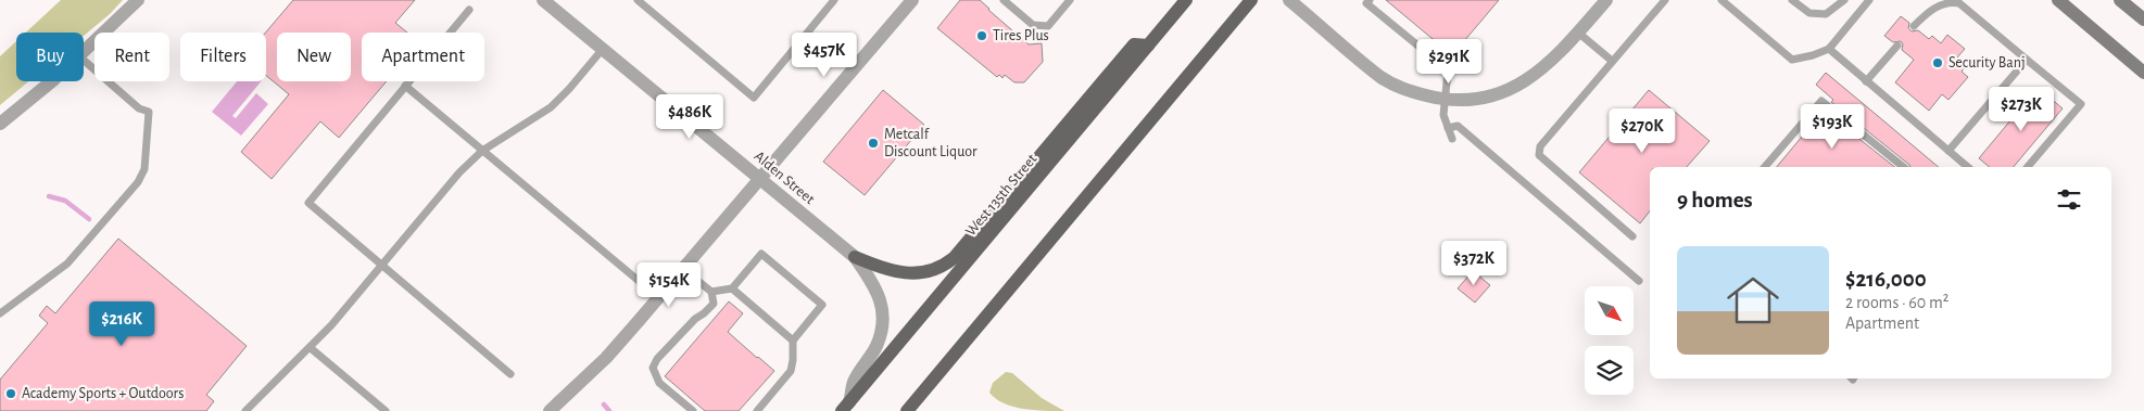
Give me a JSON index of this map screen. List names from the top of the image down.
{
  "streets": {
    "main road": ["West 135th Street"],
    "street": ["Alden Street"]
  },
  "crossings": [
    ["Alden Street", "West 135th Street"]
  ],
  "places": [
    "Tires Plus",
    "Security Banj",
    "Metcalf Discount Liquor",
    "Academy Sports + Outdoors"
  ],
  "north": "bottom right",
  "page": {
    "price": [
      "$457K",
      "$291K",
      "$273K",
      "$486K",
      "$193K",
      "$270K",
      "$372K",
      "$154K",
      "$216K"
    ],
    "chip": [
      "Buy",
      "Rent",
      "Filters",
      "New",
      "Apartment"
    ],
    "heading": "9 homes",
    "list": [
      {
        "name": "$216,000",
        "note": "2 rooms · 60 m² · Apartment"
      }
    ]
  }
}
